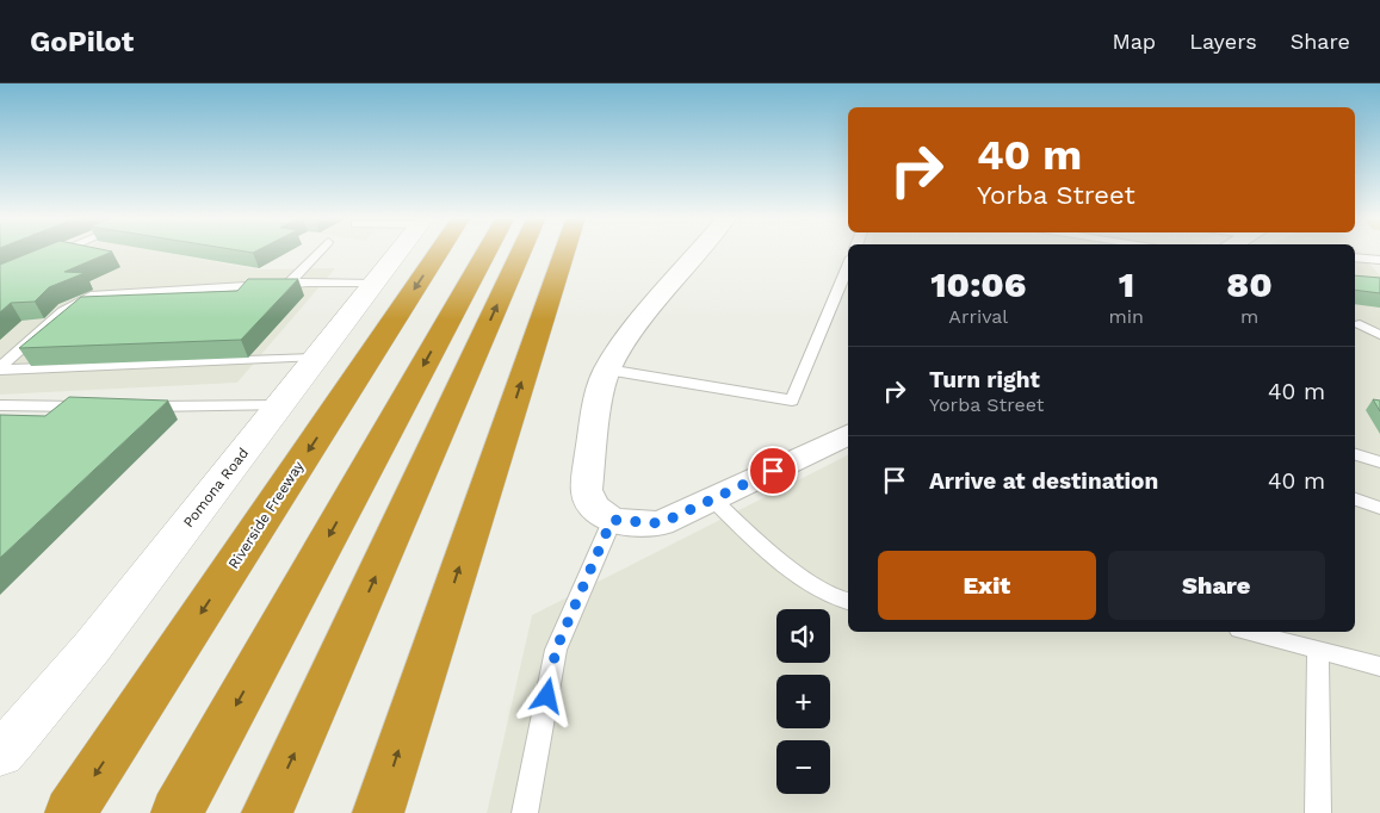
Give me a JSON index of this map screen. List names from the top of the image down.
{
  "streets": {
    "highway": ["Riverside Freeway"],
    "main road": ["Pomona Road"]
  },
  "page": {
    "header": "GoPilot",
    "nav": ["Map", "Layers", "Share"],
    "turn": ["40 m", "Yorba Street"],
    "eta": [
      "10:06",
      "Arrival",
      "1",
      "min",
      "80",
      "m"
    ],
    "list": [
      {
        "name": "Turn right",
        "note": "Yorba Street",
        "value": "40 m"
      },
      {
        "name": "Arrive at destination",
        "value": "40 m"
      }
    ],
    "buttons": ["Exit", "Share"],
    "map_buttons": ["+", "−"]
  }
}
